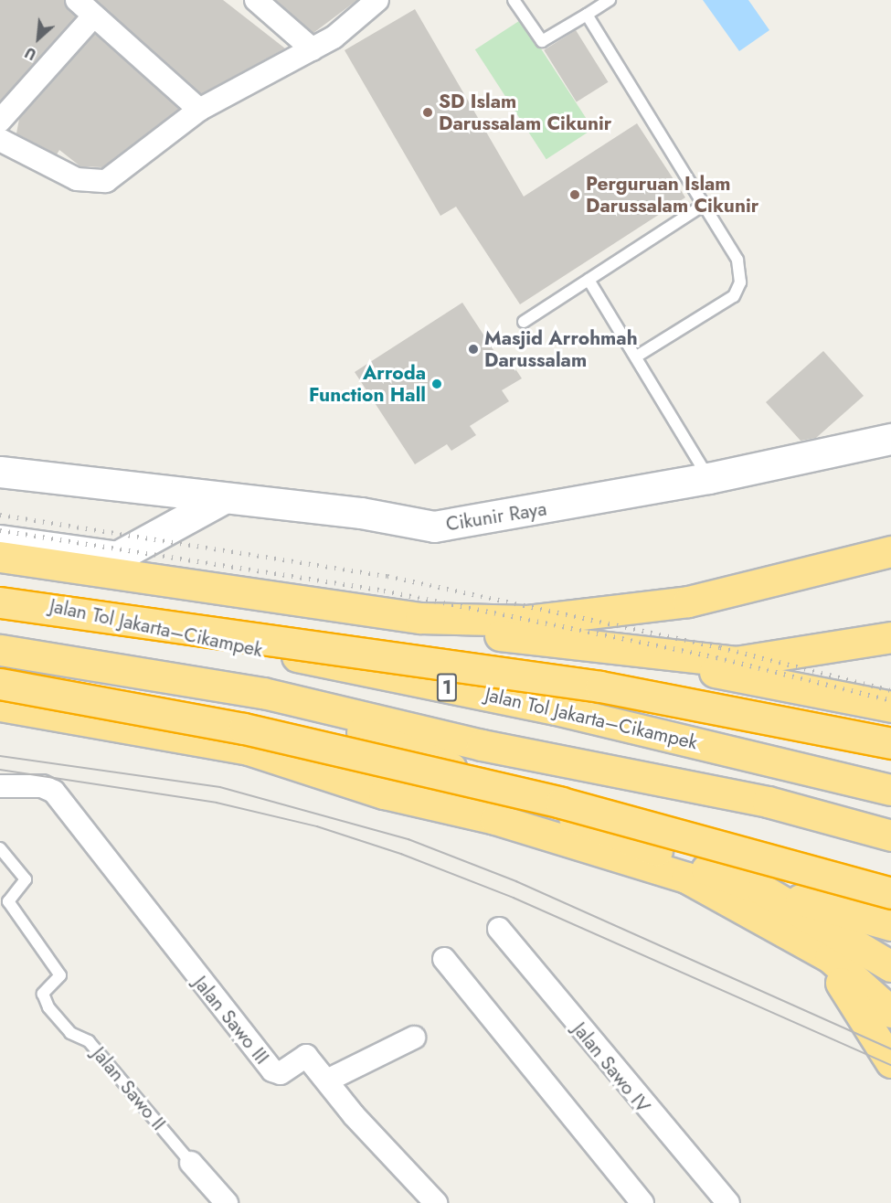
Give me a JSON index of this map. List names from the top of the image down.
{
  "streets": {
    "highway": ["Jalan Tol Jakarta–Cikampek", "1"],
    "street": [
      "Cikunir Raya",
      "Jalan Sawo III",
      "Jalan Sawo IV",
      "Jalan Sawo II"
    ]
  },
  "places": [
    "SD Islam Darussalam Cikunir",
    "Perguruan Islam Darussalam Cikunir",
    "Masjid Arrohmah Darussalam",
    "Arroda Function Hall"
  ],
  "north": "bottom left"
}
